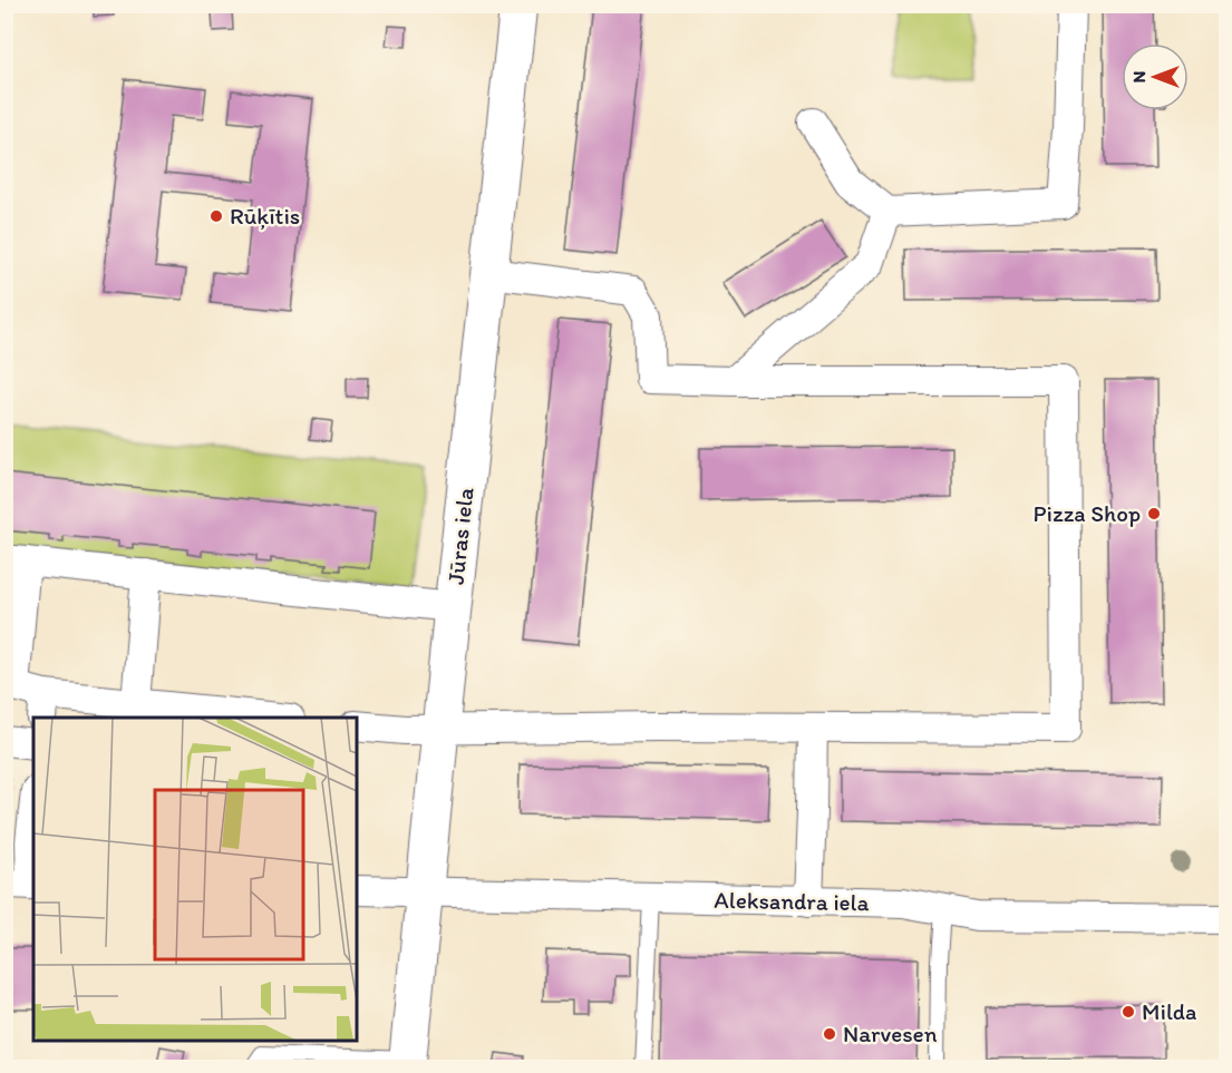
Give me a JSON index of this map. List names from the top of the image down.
{
  "streets": {
    "street": ["Jūras iela", "Aleksandra iela"]
  },
  "crossings": [
    ["Jūras iela", "Aleksandra iela"]
  ],
  "places": [
    "Rūķītis",
    "Pizza Shop",
    "Milda",
    "Narvesen"
  ],
  "north": "left"
}
